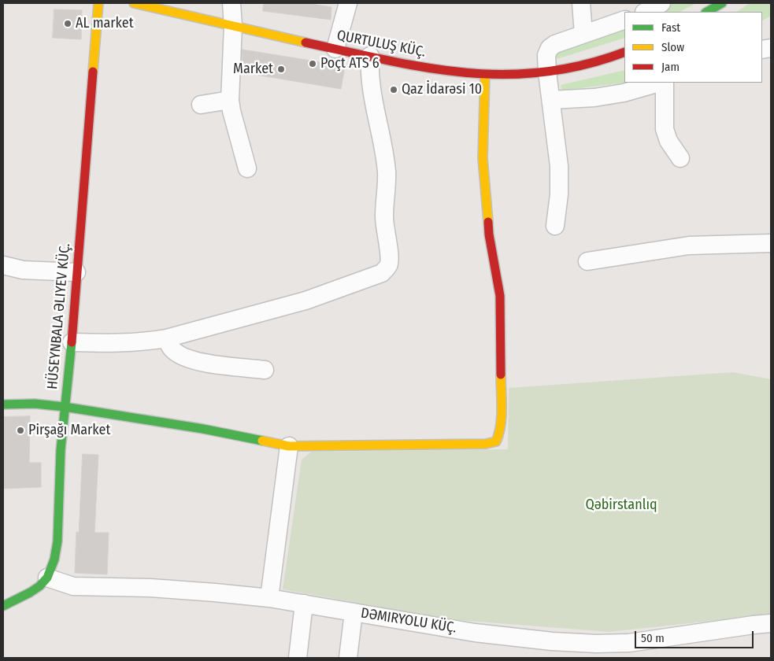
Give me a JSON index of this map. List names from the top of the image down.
{
  "streets": {
    "street": ["QURTULUŞ KÜÇ.", "HÜSEYNBALA ƏLIYEV KÜÇ.", "DƏMIRYOLU KÜÇ."]
  },
  "crossings": [
    ["HÜSEYNBALA ƏLIYEV KÜÇ.", "DƏMIRYOLU KÜÇ."]
  ],
  "parks": ["Qəbirstanlıq"],
  "places": [
    "AL market",
    "Poçt ATS 6",
    "Market",
    "Qaz İdarəsi 10",
    "Pirşağı Market"
  ],
  "legend": ["Fast", "Slow", "Jam"],
  "scale_bar": "50 m"
}
